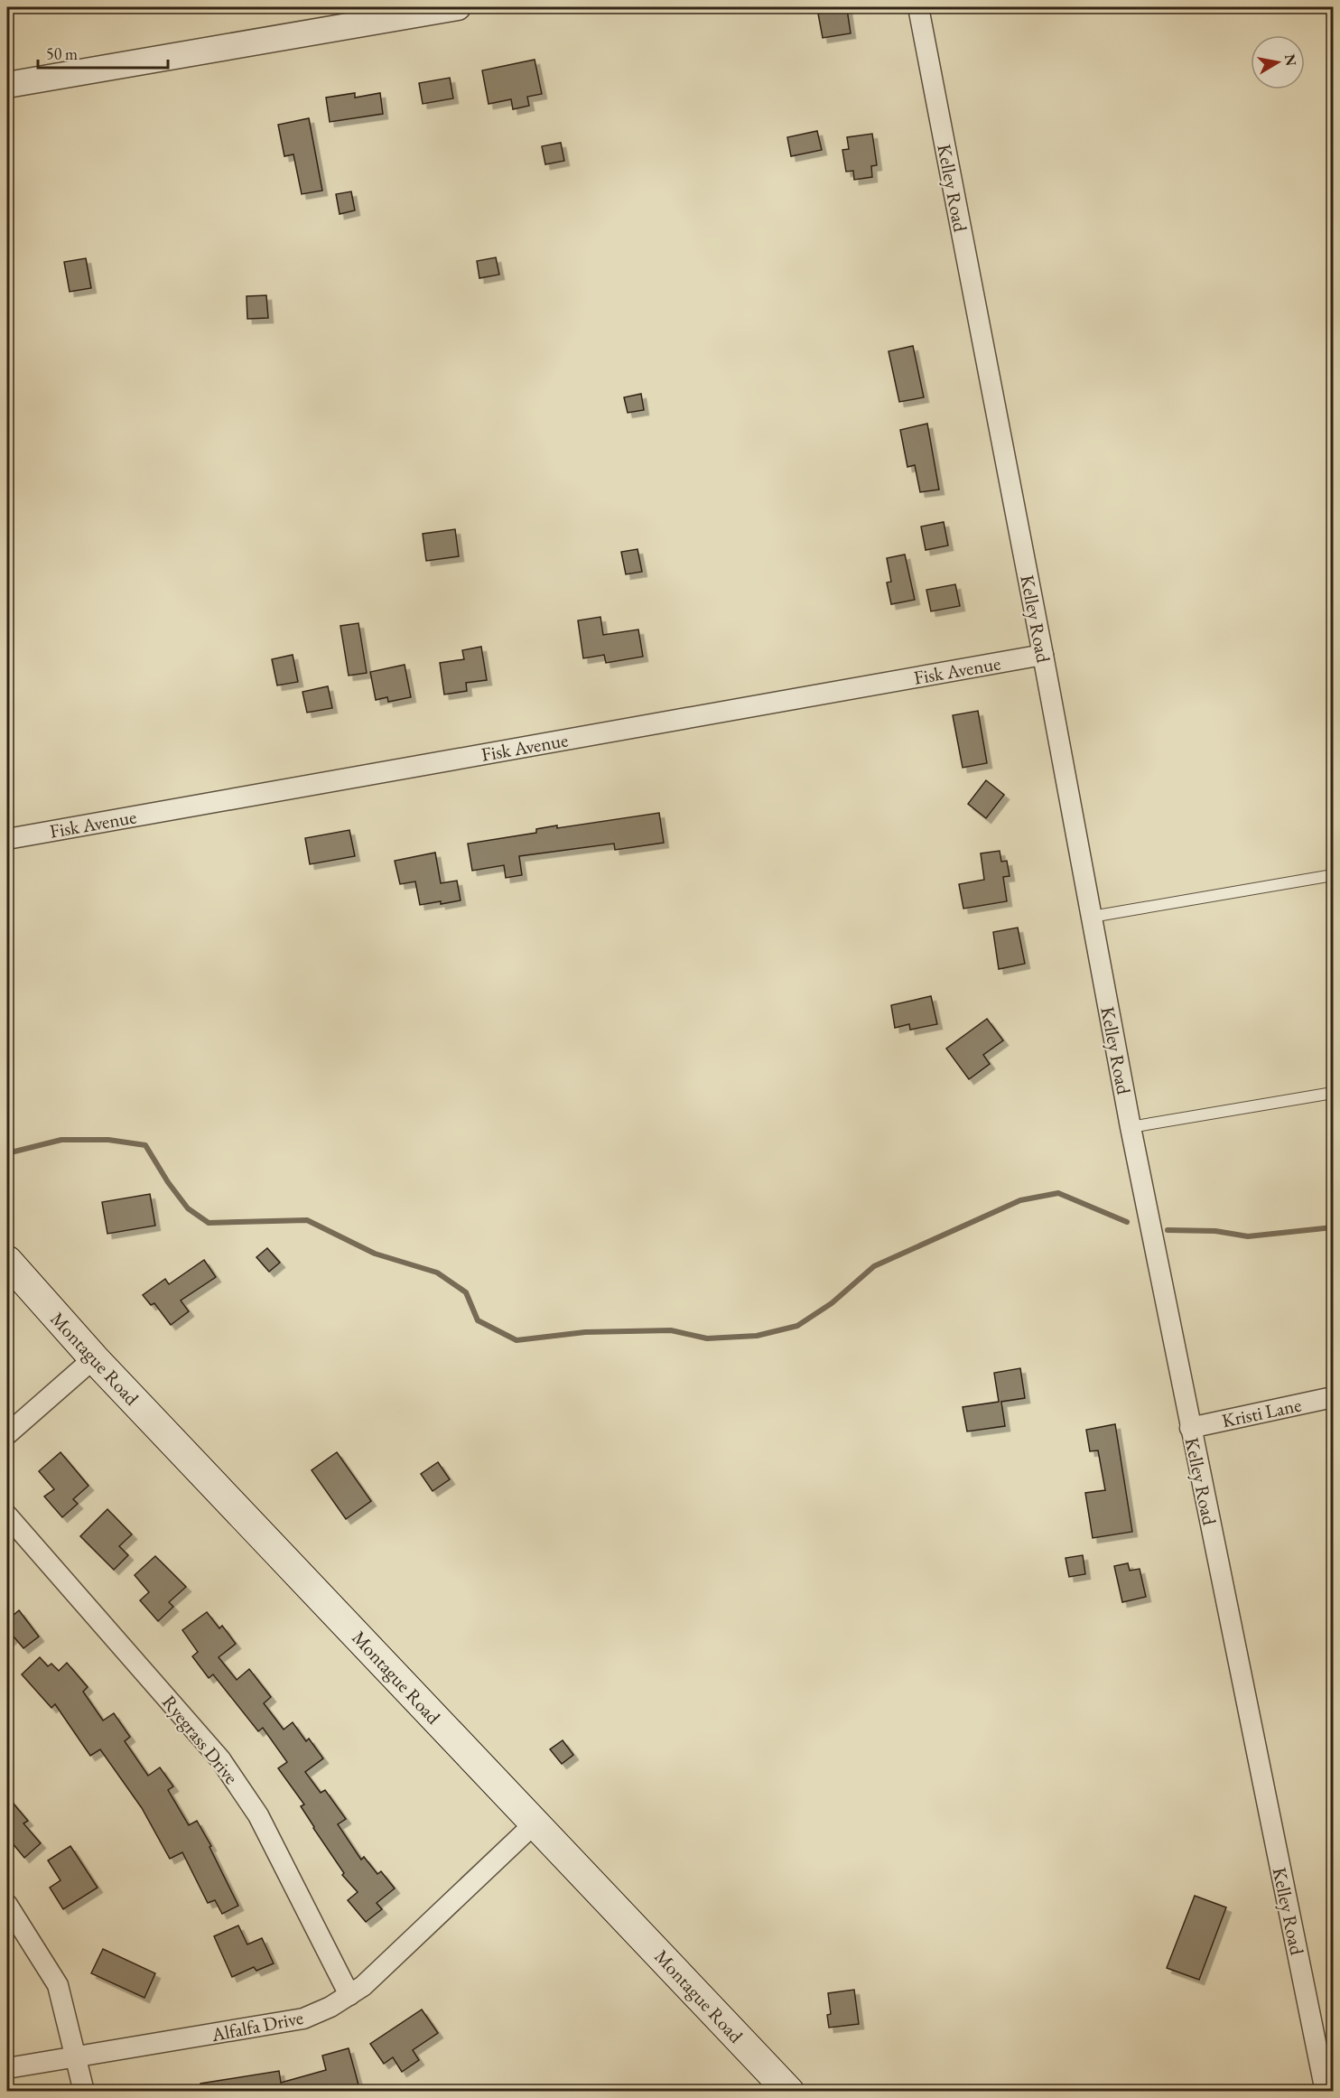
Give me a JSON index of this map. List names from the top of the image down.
{
  "streets": {
    "main road": ["Montague Road"],
    "street": [
      "Kelley Road",
      "Fisk Avenue",
      "Kristi Lane",
      "Ryegrass Drive",
      "Alfalfa Drive"
    ]
  },
  "crossings": [
    ["Kelley Road", "Fisk Avenue"],
    ["Kelley Road", "Kristi Lane"],
    ["Montague Road", "Alfalfa Drive"],
    ["Ryegrass Drive", "Alfalfa Drive"]
  ],
  "scale_bar": "50 m",
  "north": "right"
}
